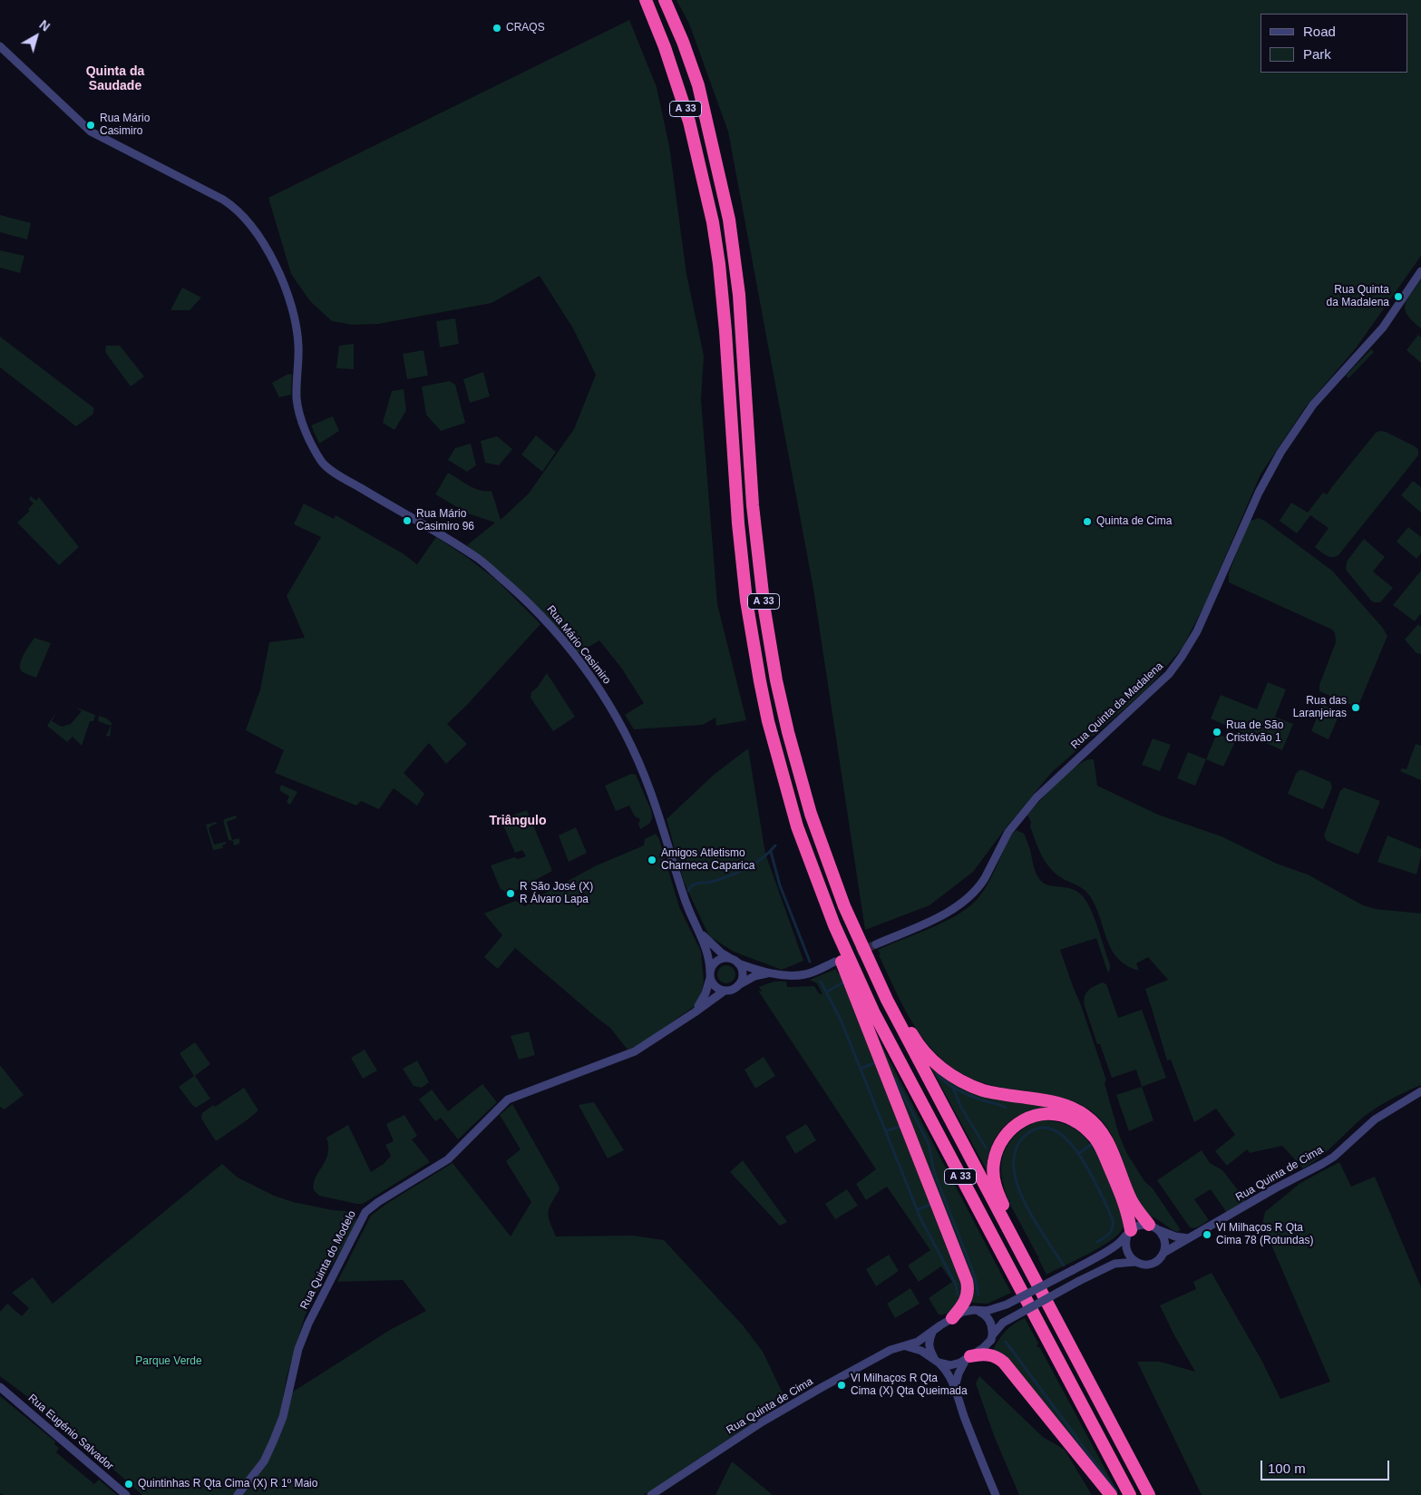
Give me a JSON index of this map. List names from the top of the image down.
{
  "streets": {
    "highway": ["A 33"],
    "street": [
      "Rua Mário Casimiro",
      "Rua Quinta da Madalena",
      "Rua Quinta de Cima",
      "Rua Quinta do Modelo",
      "Rua Eugénio Salvador"
    ]
  },
  "crossings": [
    ["Rua Mário Casimiro", "Rua Quinta do Modelo"]
  ],
  "districts": ["Quinta da Saudade", "Triângulo"],
  "parks": ["Parque Verde"],
  "places": [
    "CRAQS",
    "Rua Mário Casimiro",
    "Rua Quinta da Madalena",
    "Rua Mário Casimiro 96",
    "Quinta de Cima",
    "Rua das Laranjeiras",
    "Rua de São Cristóvão 1",
    "Amigos Atletismo Charneca Caparica",
    "R São José (X) R Álvaro Lapa",
    "Vl Milhaços R Qta Cima 78 (Rotundas)",
    "Vl Milhaços R Qta Cima (X) Qta Queimada",
    "Quintinhas R Qta Cima (X) R 1º Maio"
  ],
  "legend": ["Road", "Park"],
  "scale_bar": "100 m",
  "north": "top right"
}
